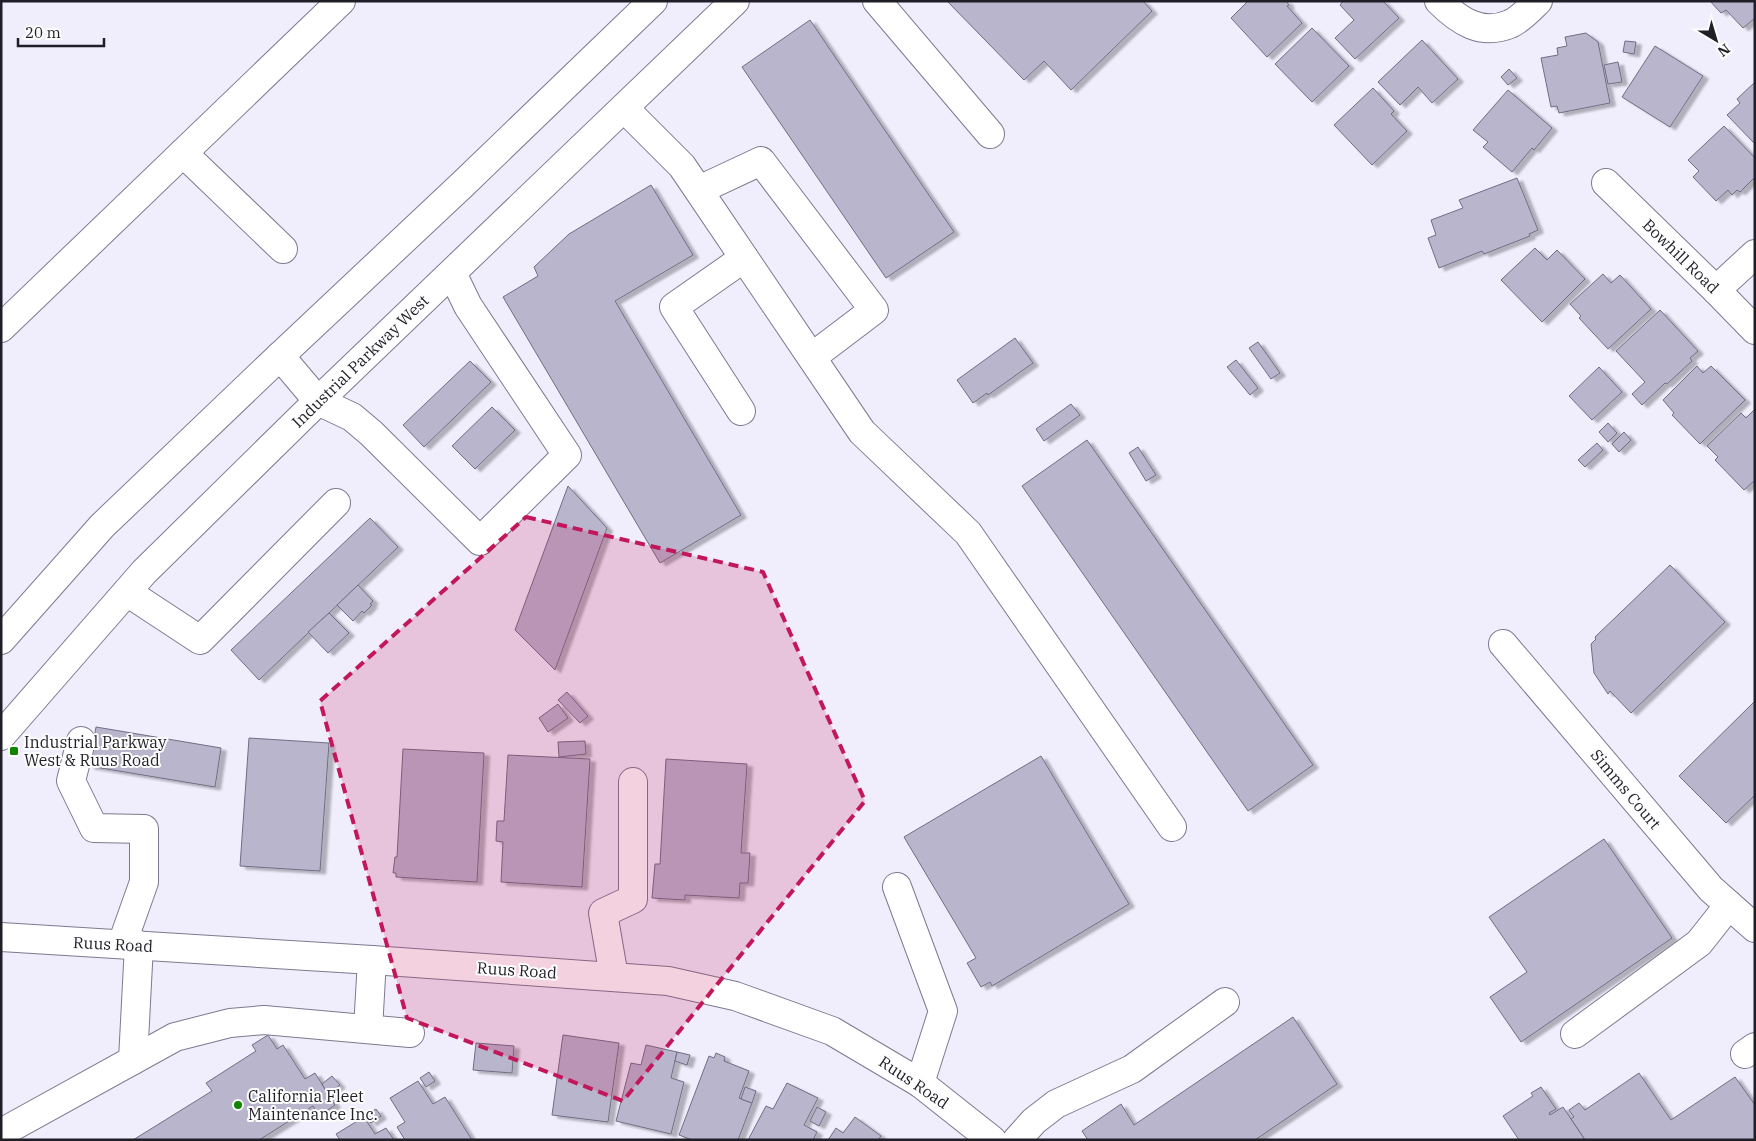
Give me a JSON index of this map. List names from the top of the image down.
{
  "streets": {
    "main road": [
      "Bowhill Road",
      "Industrial Parkway West",
      "Simms Court",
      "Ruus Road"
    ]
  },
  "places": {
    "transit": ["Industrial Parkway West & Ruus Road"],
    "other": ["California Fleet Maintenance Inc."]
  },
  "scale_bar": "20 m",
  "north": "bottom right"
}
